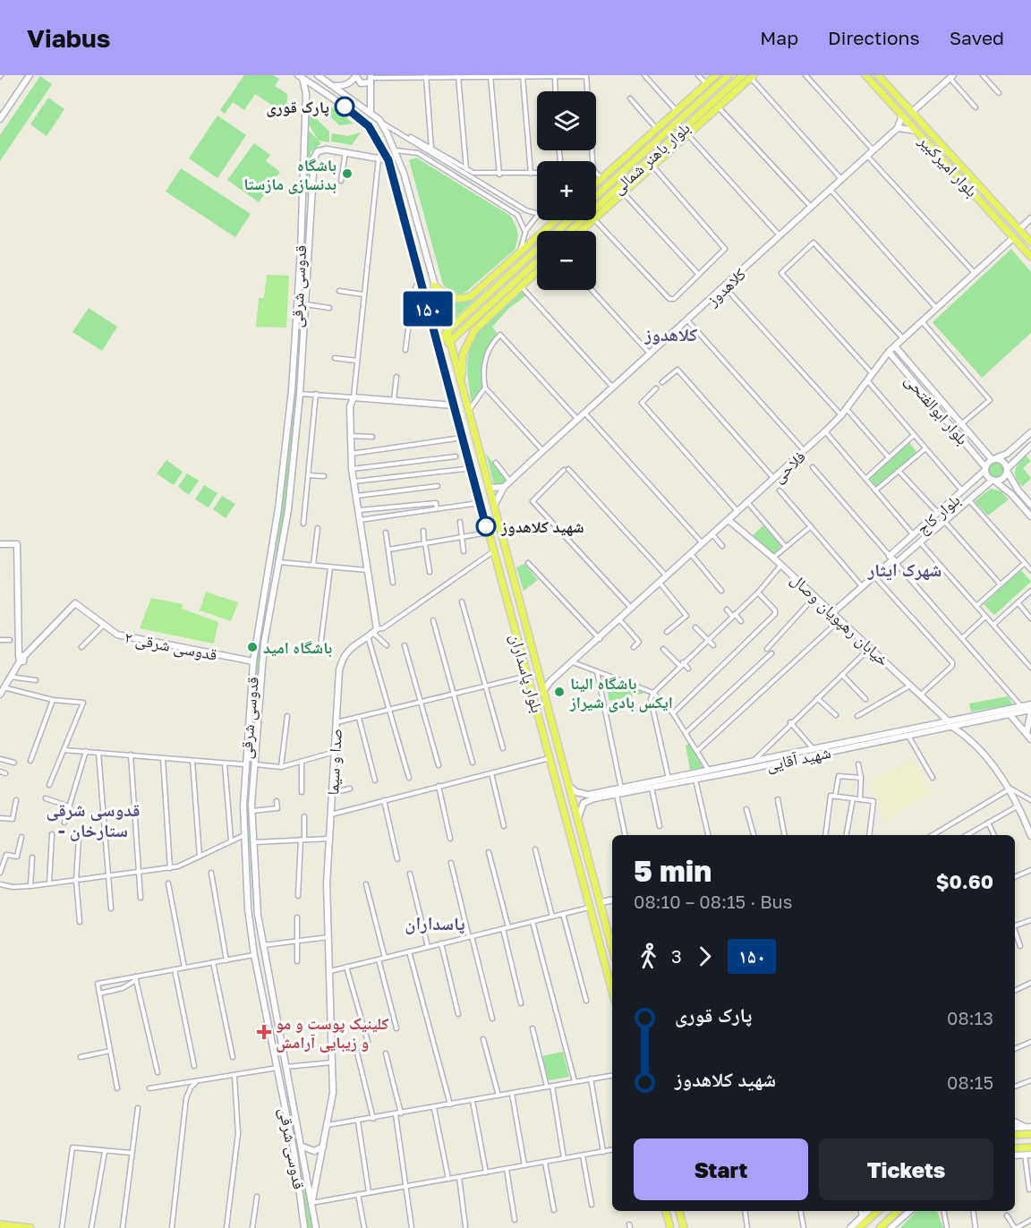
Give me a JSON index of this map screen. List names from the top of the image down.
{
  "streets": {
    "main road": ["بلوار باهنر شمالی", "بلوار امیرکبیر", "بلوار پاسداران"],
    "street": [
      "قدوسی شرقی",
      "کلاهدوز",
      "بلوار ابوالفتحی",
      "فلاحی",
      "بلوار کاج",
      "خیابان رهپویان وصال",
      "قدوسی شرقی ۲",
      "شهید آقایی",
      "صدا و سیما"
    ]
  },
  "crossings": [
    ["بلوار امیرکبیر", "کلاهدوز"],
    ["بلوار امیرکبیر", "فلاحی"],
    ["قدوسی شرقی", "قدوسی شرقی ۲"],
    ["قدوسی شرقی", "صدا و سیما"],
    ["بلوار ابوالفتحی", "فلاحی"],
    ["بلوار ابوالفتحی", "بلوار کاج"],
    ["فلاحی", "خیابان رهپویان وصال"],
    ["فلاحی", "بلوار پاسداران"],
    ["بلوار کاج", "خیابان رهپویان وصال"],
    ["خیابان رهپویان وصال", "شهید آقایی"]
  ],
  "districts": [
    "کلاهدوز",
    "شهرک ایثار",
    "قدوسی شرقی - ستارخان",
    "پاسداران"
  ],
  "places": {
    "other": [
      "پارک قوری",
      "باشگاه بدنسازی مازستا",
      "شهید کلاهدوز",
      "باشگاه امید",
      "باشگاه الینا ایکس بادی شیراز"
    ],
    "health": ["کلینیک پوست و مو و زیبایی آرامش"]
  },
  "lines": ["bus line ۱۵۰"],
  "page": {
    "header": "Viabus",
    "nav": ["Map", "Directions", "Saved"],
    "on_map": "۱۵۰",
    "map_buttons": ["+", "−"],
    "heading": ["5 min", "08:10 – 08:15 · Bus", "$0.60"],
    "legs": ["3", "۱۵۰"],
    "list": [
      {
        "name": "پارک قوری",
        "value": "08:13"
      },
      {
        "name": "شهید کلاهدوز",
        "value": "08:15"
      }
    ],
    "buttons": ["Start", "Tickets"]
  }
}
